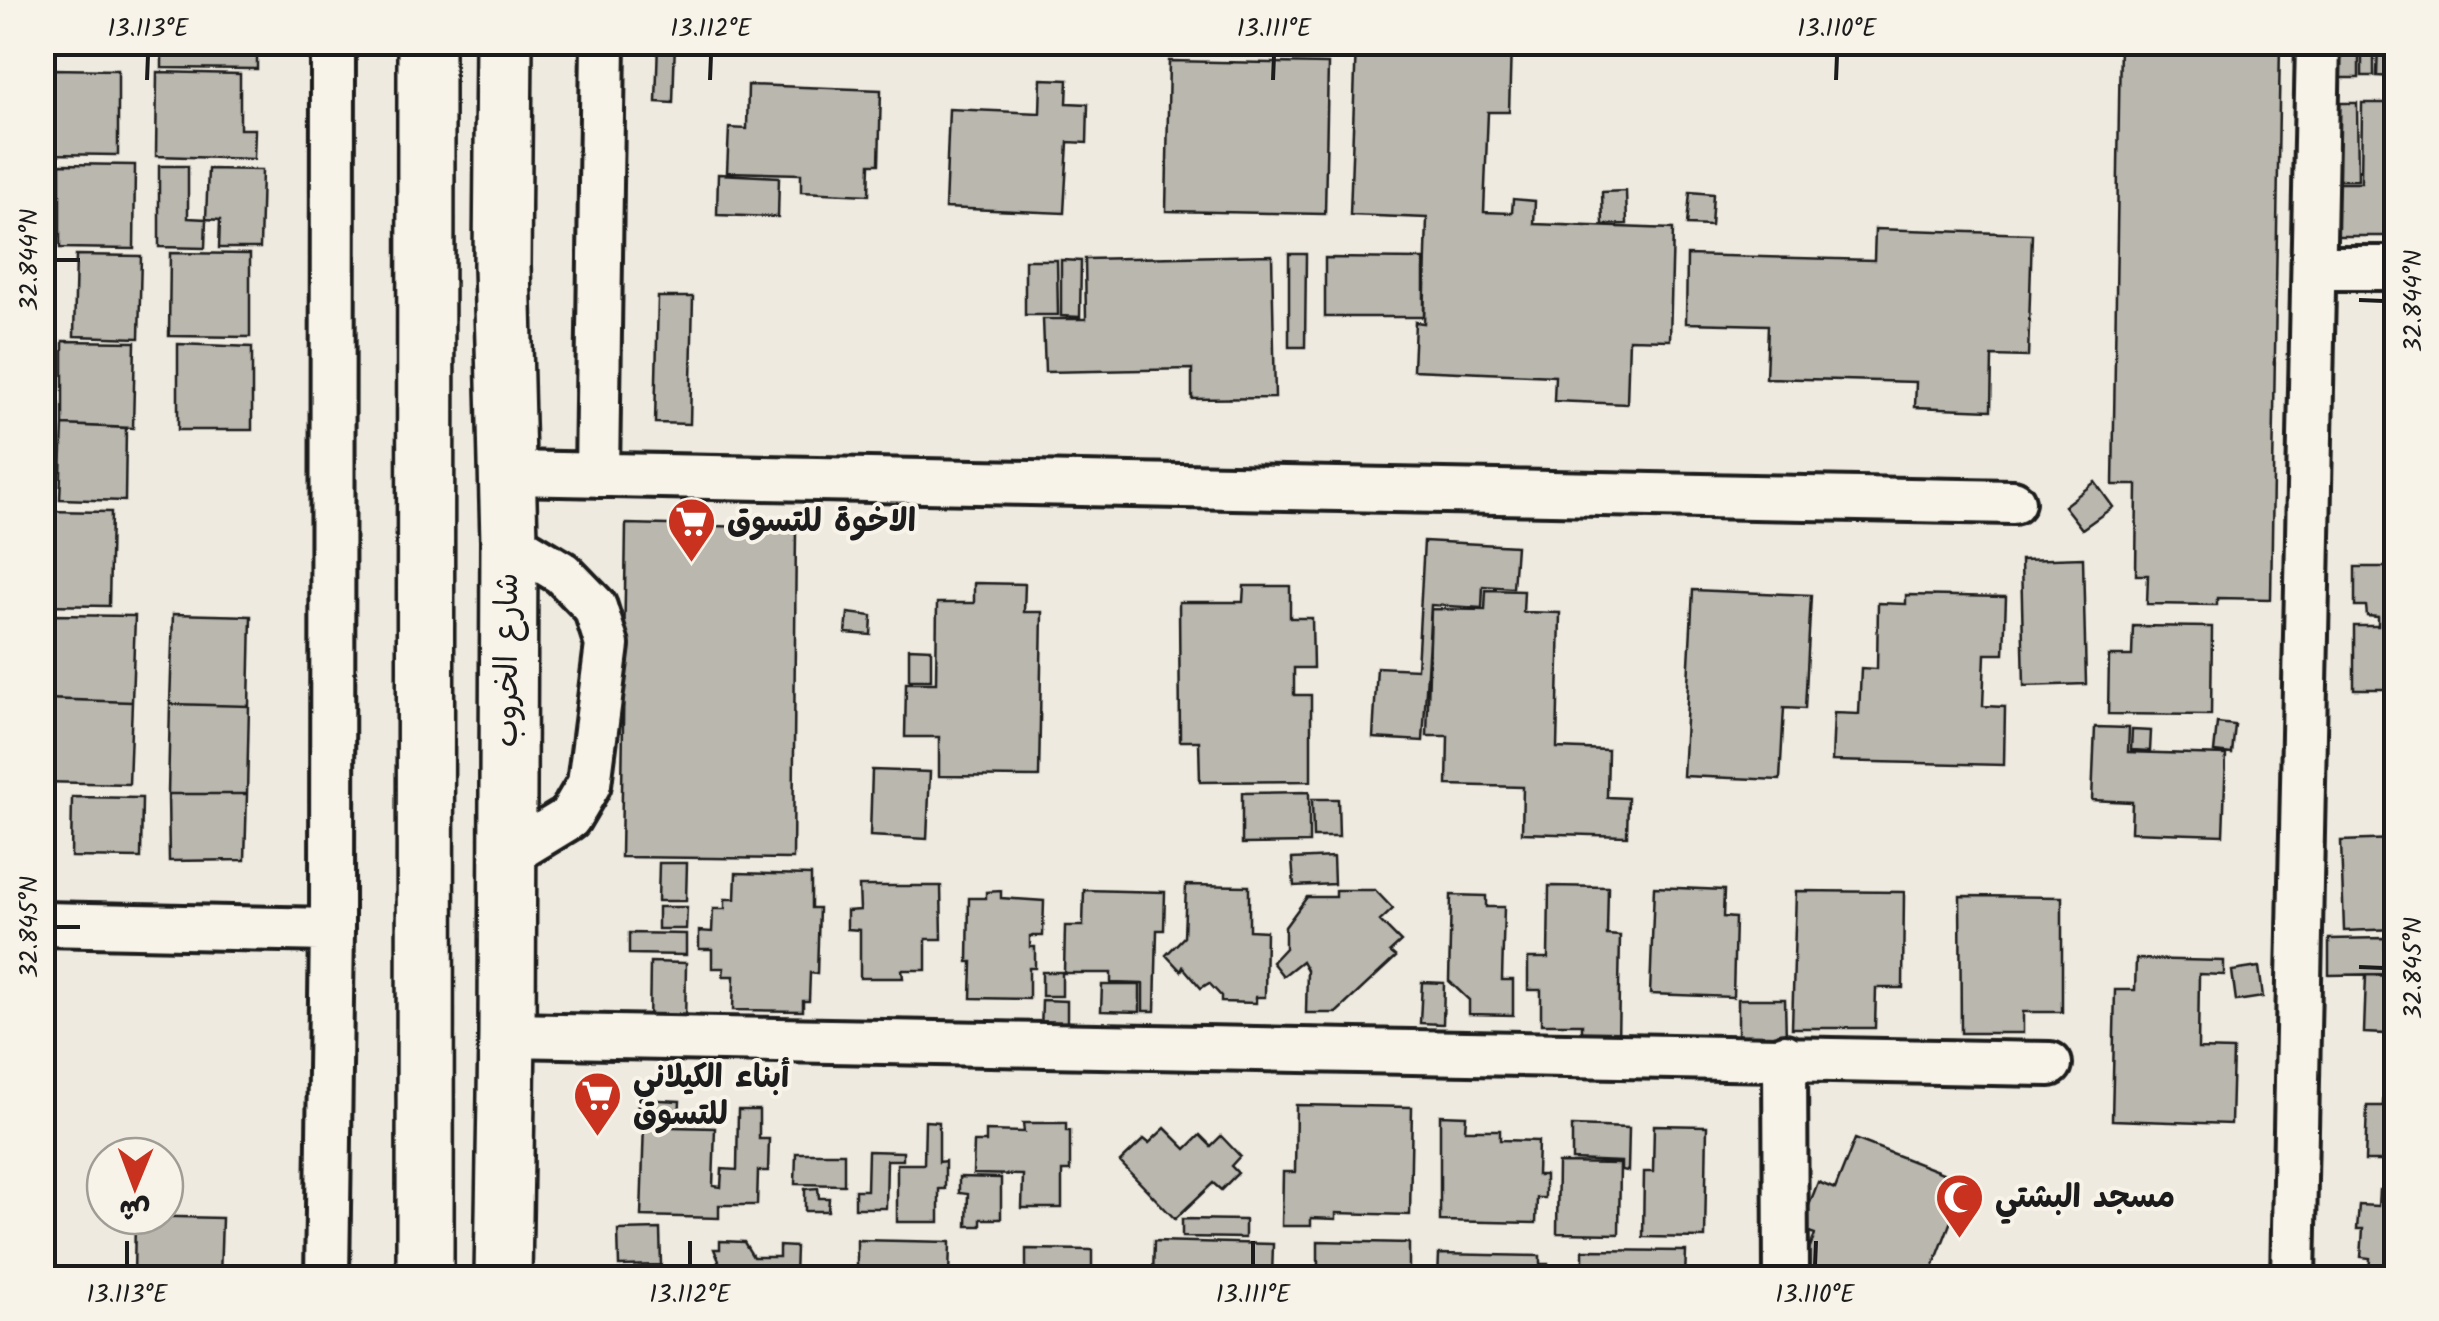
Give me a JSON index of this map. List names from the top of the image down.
{
  "streets": {
    "main road": ["شارع الخروب"]
  },
  "places": {
    "supermarket": ["الاخوة للتسوق", "أبناء الكيلاني للتسوق"],
    "mosque": ["مسجد البشتي"]
  },
  "north": "bottom",
  "coordinates": [
    "13.113°E",
    "13.112°E",
    "13.111°E",
    "13.110°E",
    "32.844°N",
    "32.845°N"
  ]
}
